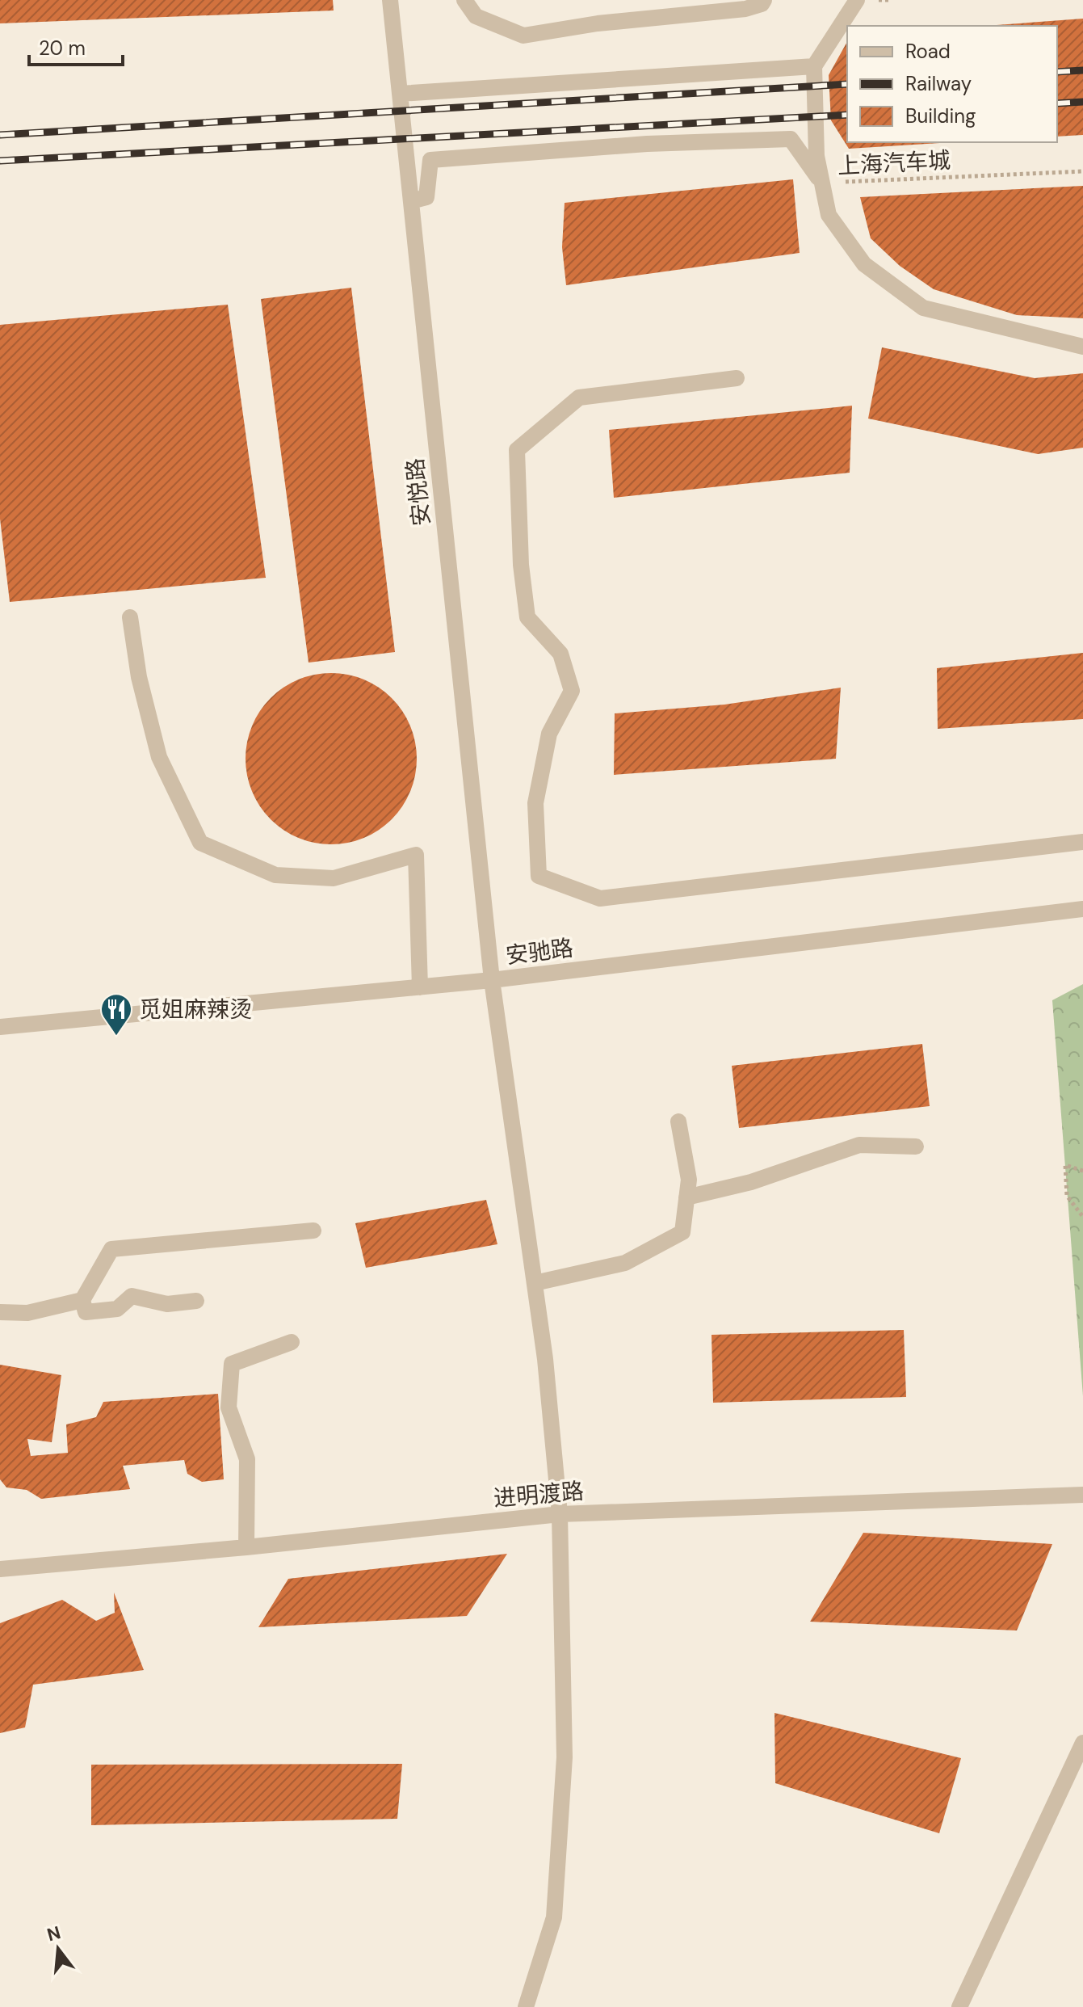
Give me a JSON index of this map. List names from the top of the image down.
{
  "streets": {
    "street": ["安悦路", "安驰路", "进明渡路"],
    "path": ["上海汽车城"]
  },
  "crossings": [
    ["安悦路", "安驰路"],
    ["安悦路", "进明渡路"]
  ],
  "places": {
    "restaurant": ["觅姐麻辣烫"]
  },
  "legend": ["Road", "Railway", "Building"],
  "scale_bar": "20 m",
  "north": "top"
}
